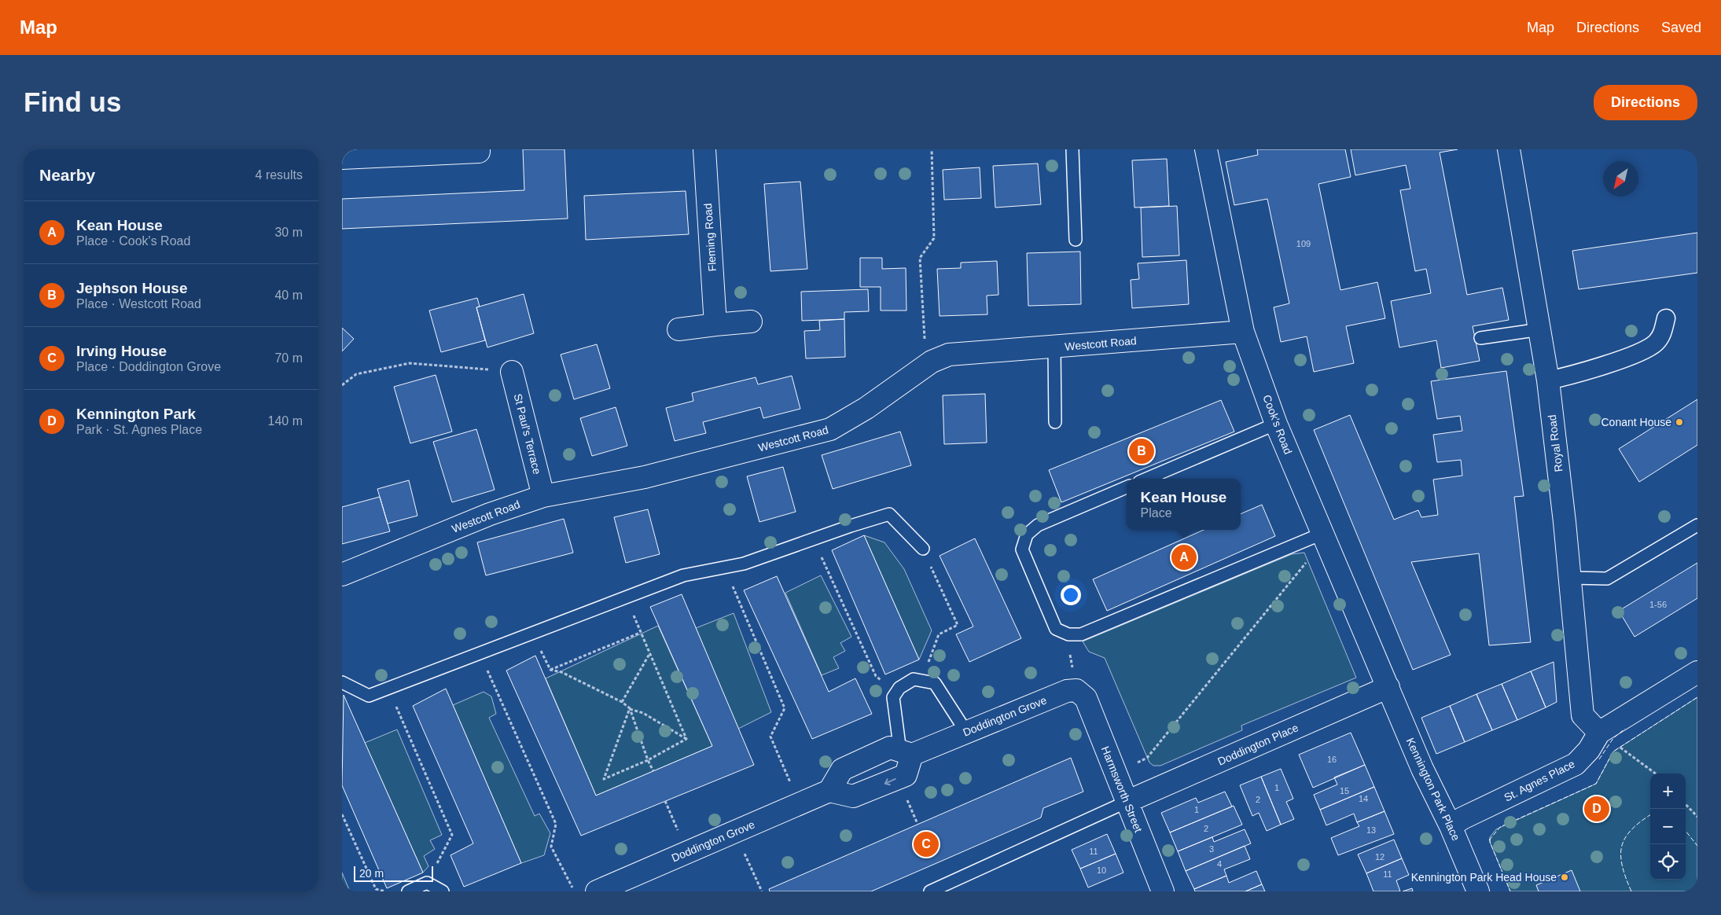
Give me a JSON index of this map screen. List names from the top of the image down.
{
  "streets": {
    "street": [
      "Fleming Road",
      "Westcott Road",
      "Cook's Road",
      "St Paul's Terrace",
      "Royal Road",
      "Doddington Grove",
      "Doddington Place",
      "St. Agnes Place",
      "Harmsworth Street",
      "Kennington Park Place"
    ]
  },
  "crossings": [
    ["Westcott Road", "Cook's Road"],
    ["Westcott Road", "St Paul's Terrace"],
    ["Cook's Road", "Doddington Place"],
    ["Cook's Road", "Kennington Park Place"],
    ["Royal Road", "St. Agnes Place"],
    ["Doddington Grove", "Harmsworth Street"],
    ["Doddington Place", "Harmsworth Street"],
    ["Doddington Place", "Kennington Park Place"],
    ["St. Agnes Place", "Kennington Park Place"]
  ],
  "places": ["Conant House", "Kennington Park Head House"],
  "house_numbers": [
    "109",
    "1-56",
    "16",
    "1",
    "15",
    "14",
    "2",
    "1",
    "2",
    "13",
    "3",
    "11",
    "12",
    "4",
    "10",
    "11"
  ],
  "scale_bar": "20 m",
  "north": "bottom left",
  "page": {
    "header": "Map",
    "nav": ["Map", "Directions", "Saved"],
    "buttons": "Directions",
    "title": "Find us",
    "heading": ["Nearby", "4 results"],
    "list": [
      {
        "mark": "A",
        "name": "Kean House",
        "note": "Place · Cook's Road",
        "value": "30 m"
      },
      {
        "mark": "B",
        "name": "Jephson House",
        "note": "Place · Westcott Road",
        "value": "40 m"
      },
      {
        "mark": "C",
        "name": "Irving House",
        "note": "Place · Doddington Grove",
        "value": "70 m"
      },
      {
        "mark": "D",
        "name": "Kennington Park",
        "note": "Park · St. Agnes Place",
        "value": "140 m"
      }
    ],
    "pins": [
      "B",
      "A",
      "D",
      "C"
    ],
    "popup": ["Kean House", "Place"],
    "map_buttons": ["+", "−"],
    "scale": "20 m"
  }
}
